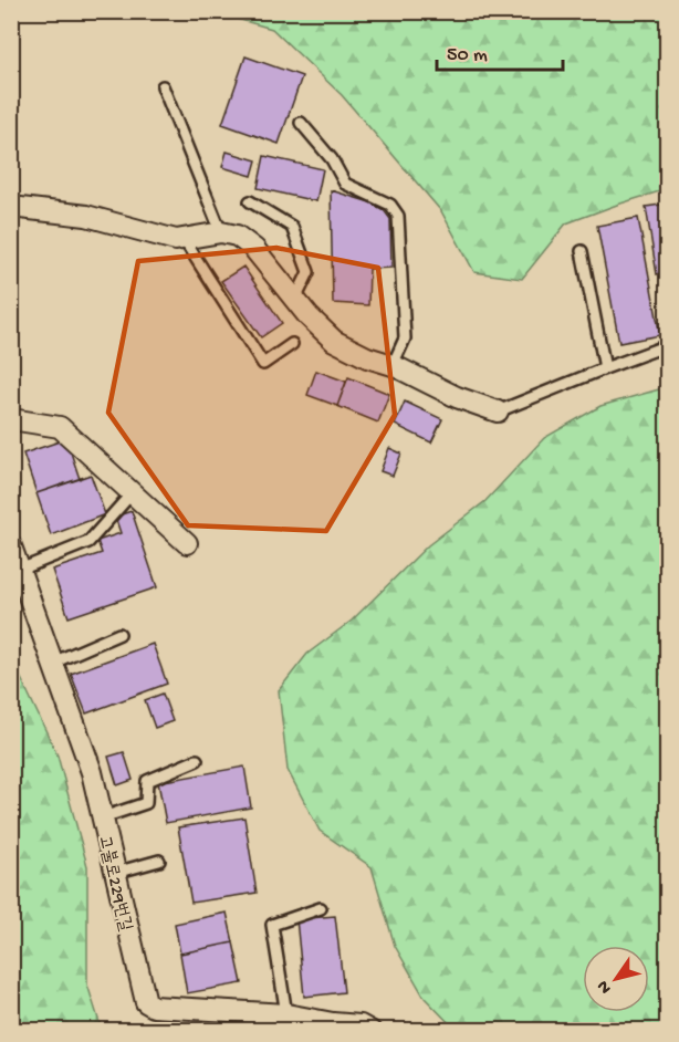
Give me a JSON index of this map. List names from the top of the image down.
{
  "streets": {
    "street": ["고불로229번길"]
  },
  "scale_bar": "50 m",
  "north": "bottom left"
}
